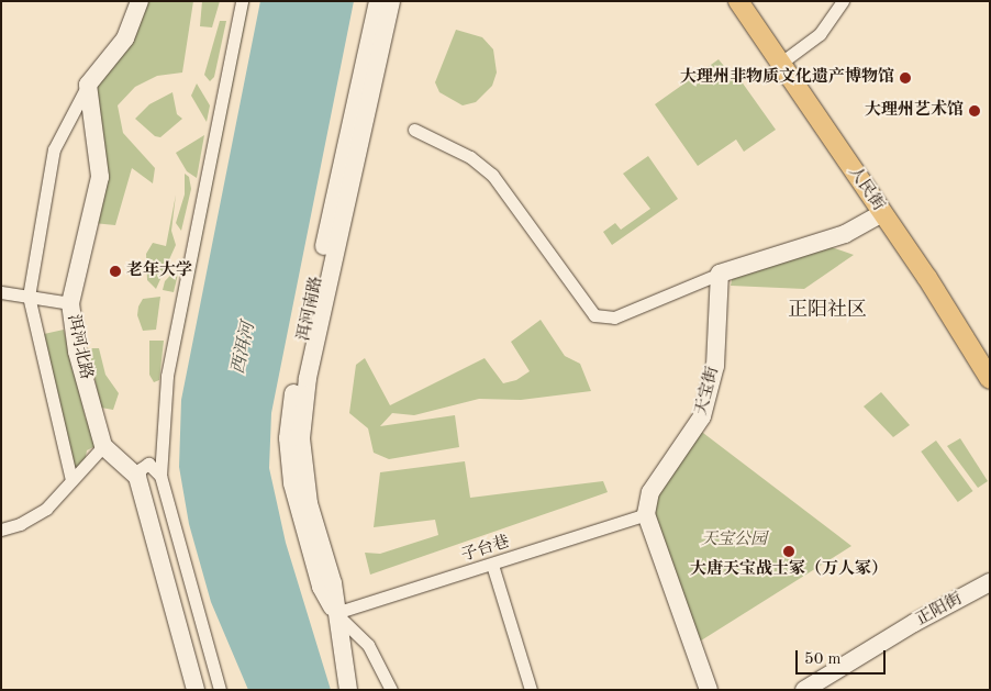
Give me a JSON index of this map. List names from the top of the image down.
{
  "streets": {
    "main road": ["人民街"],
    "street": [
      "洱河南路",
      "洱河北路",
      "天宝街",
      "子台巷",
      "正阳街"
    ]
  },
  "crossings": [
    ["洱河南路", "子台巷"],
    ["天宝街", "子台巷"]
  ],
  "districts": ["正阳社区"],
  "water": ["西洱河"],
  "parks": ["天宝公园"],
  "places": [
    "大理州非物质文化遗产博物馆",
    "大理州艺术馆",
    "老年大学",
    "大唐天宝战士冢（万人冢）"
  ],
  "scale_bar": "50 m"
}
